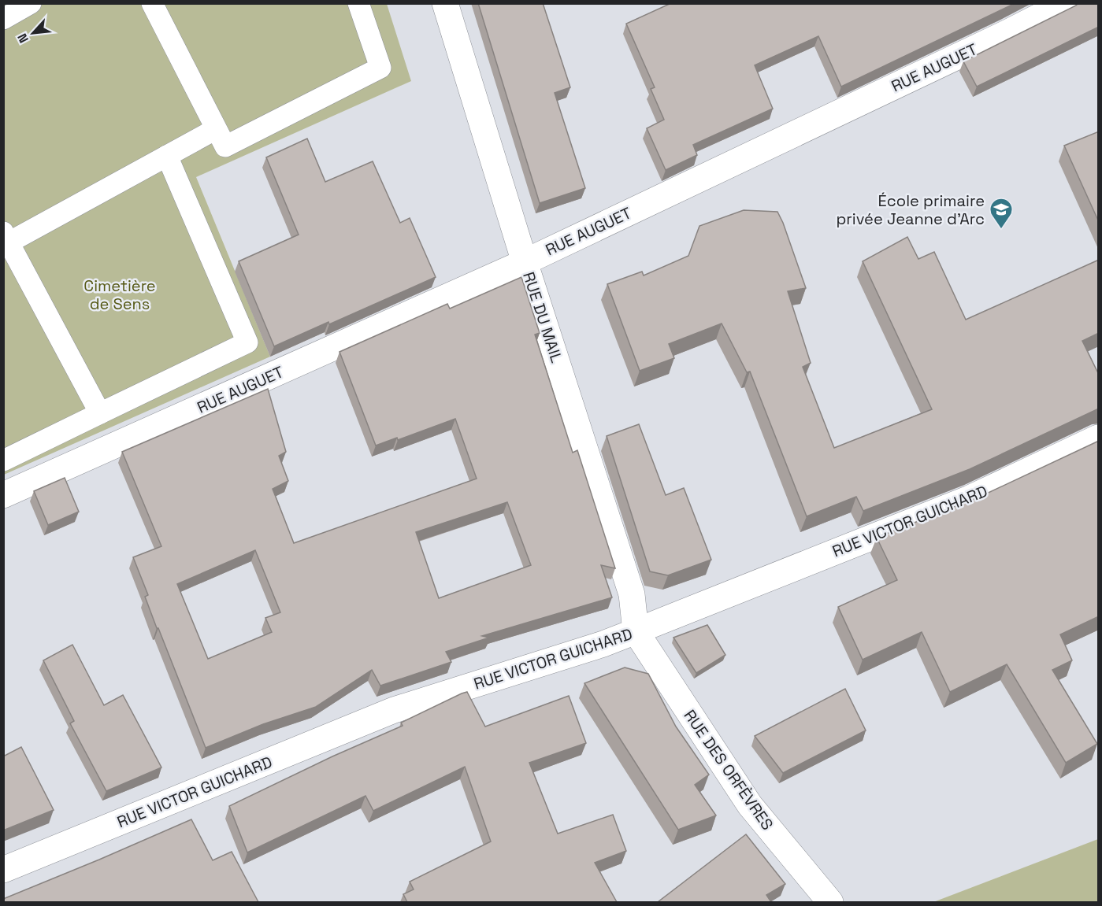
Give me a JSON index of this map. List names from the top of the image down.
{
  "streets": {
    "street": [
      "RUE AUGUET",
      "RUE DU MAIL",
      "RUE VICTOR GUICHARD",
      "RUE DES ORFÈVRES"
    ]
  },
  "crossings": [
    ["RUE AUGUET", "RUE DU MAIL"],
    ["RUE DU MAIL", "RUE VICTOR GUICHARD"],
    ["RUE DU MAIL", "RUE DES ORFÈVRES"],
    ["RUE VICTOR GUICHARD", "RUE DES ORFÈVRES"]
  ],
  "parks": ["Cimetière de Sens"],
  "places": {
    "school or university": ["École primaire privée Jeanne d'Arc"]
  },
  "north": "bottom left"
}
